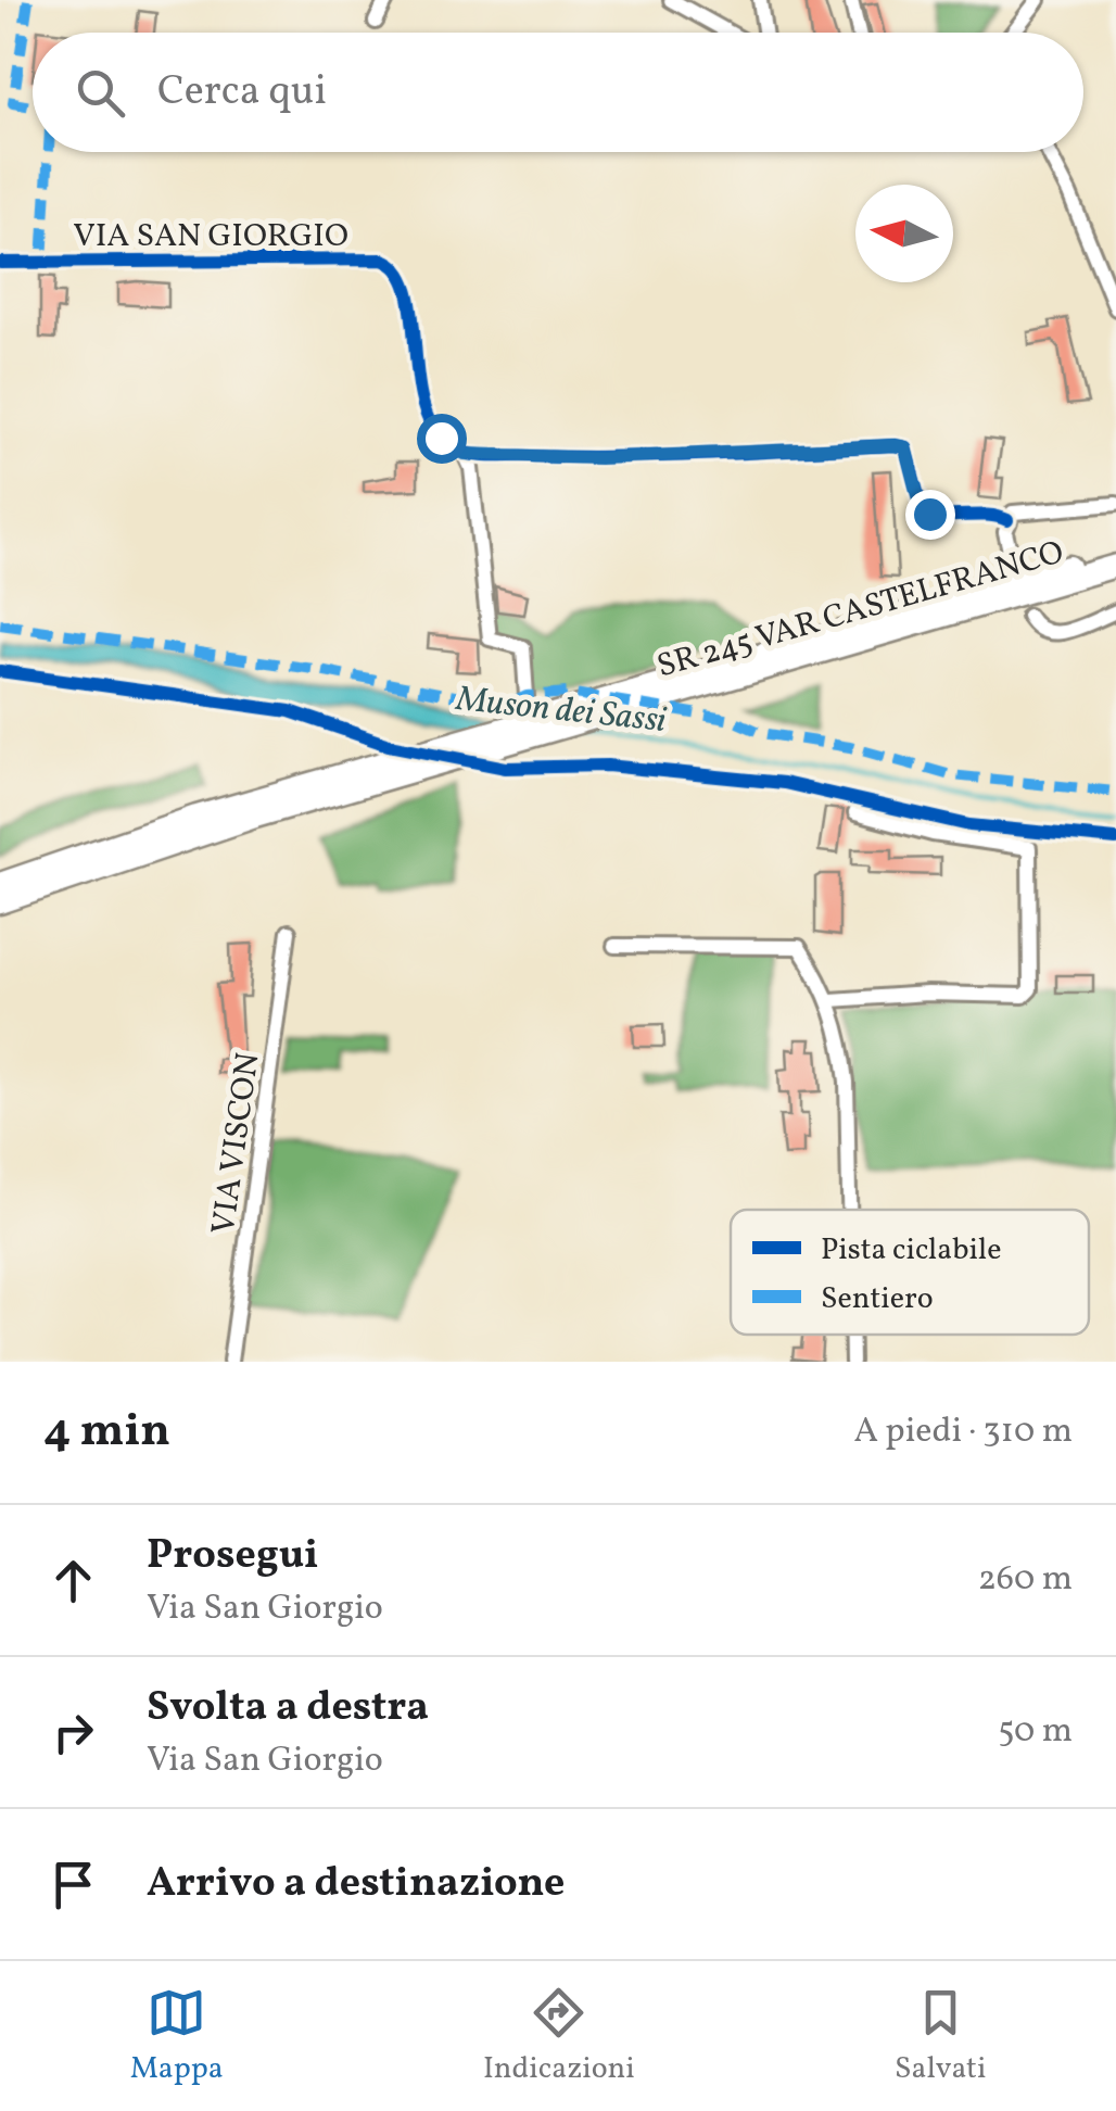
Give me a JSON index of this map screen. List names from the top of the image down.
{
  "streets": {
    "highway": ["SR 245 VAR CASTELFRANCO"],
    "street": ["VIA SAN GIORGIO", "VIA VISCON"]
  },
  "water": ["Muson dei Sassi"],
  "legend": ["Pista ciclabile", "Sentiero"],
  "north": "left",
  "page": {
    "search": "Cerca qui",
    "heading": ["4 min", "A piedi · 310 m"],
    "list": [
      ["Prosegui", "Via San Giorgio", "260 m"],
      ["Svolta a destra", "Via San Giorgio", "50 m"],
      "Arrivo a destinazione"
    ],
    "nav": ["Mappa", "Indicazioni", "Salvati"]
  }
}
